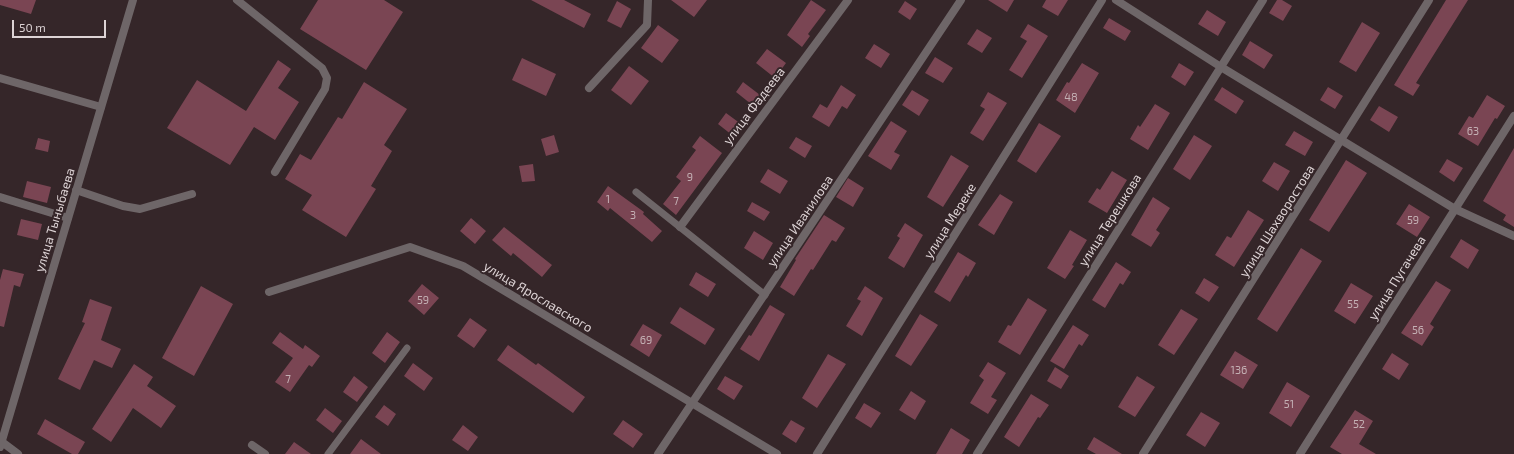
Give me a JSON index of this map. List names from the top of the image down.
{
  "streets": {
    "street": [
      "улица Фадеева",
      "улица Тыныбаева",
      "улица Терешкова",
      "улица Иванилова",
      "улица Мереке",
      "улица Шахворостова",
      "улица Пугачева",
      "улица Ярославского"
    ]
  },
  "crossings": [
    ["улица Иванилова", "улица Ярославского"]
  ],
  "house_numbers": [
    "48",
    "63",
    "9",
    "1",
    "7",
    "3",
    "59",
    "59",
    "55",
    "56",
    "69",
    "136",
    "7",
    "51",
    "52"
  ],
  "scale_bar": "50 m"
}
